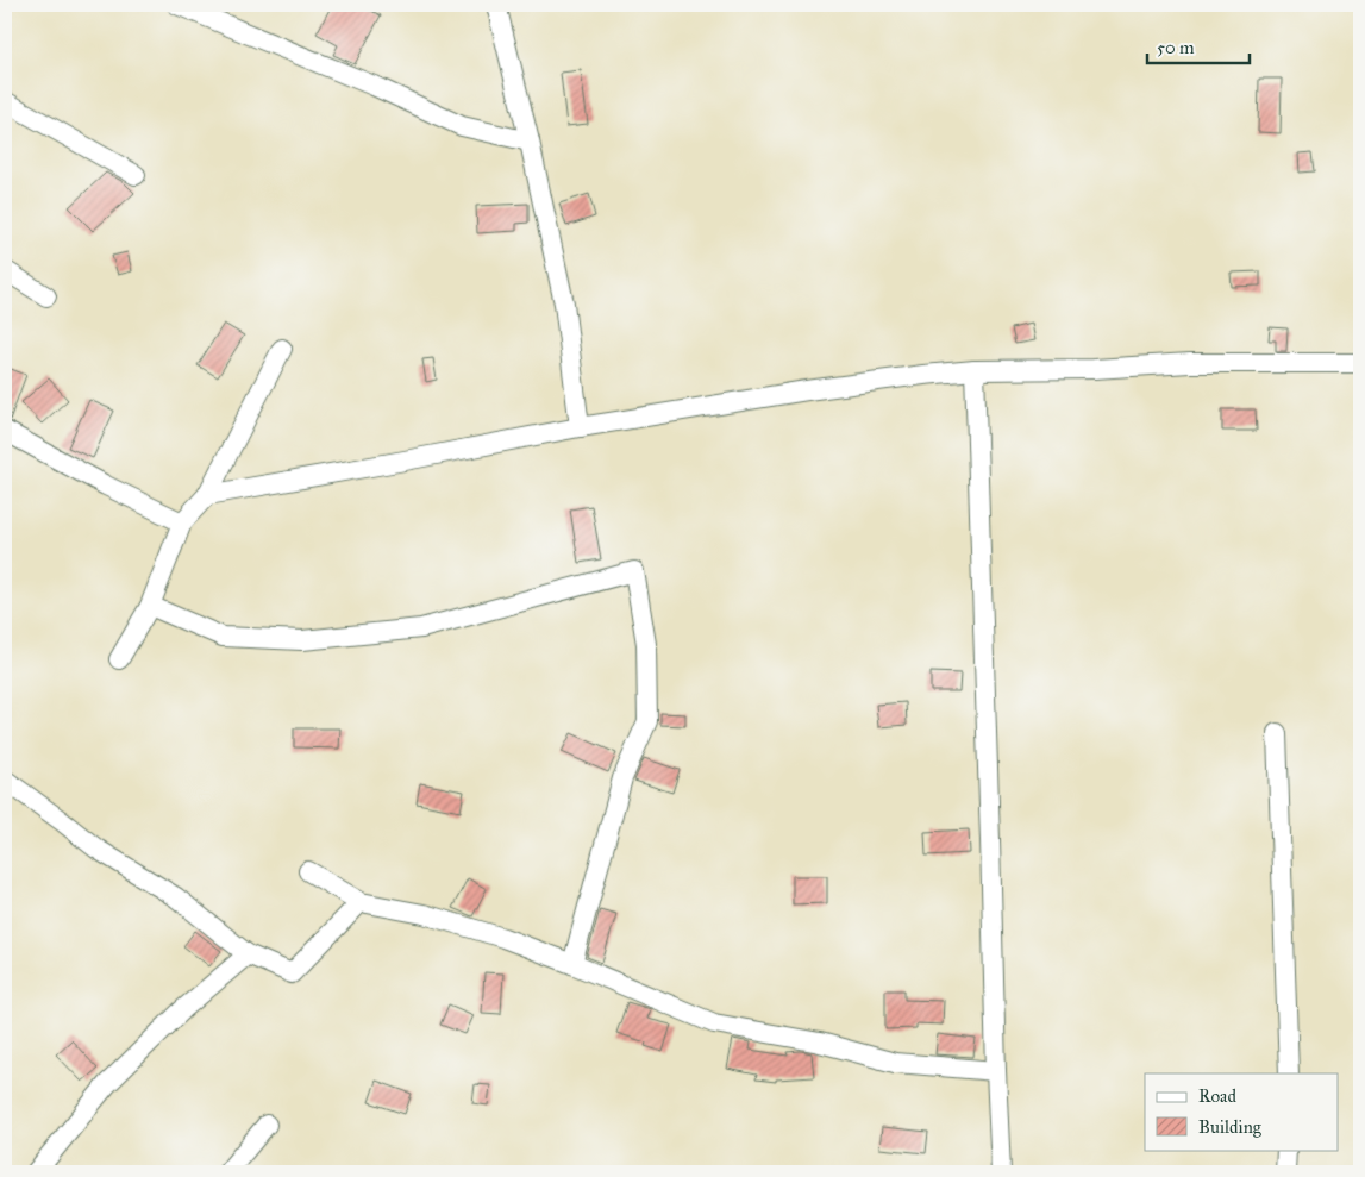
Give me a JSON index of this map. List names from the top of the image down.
{
  "legend": ["Road", "Building"],
  "scale_bar": "50 m"
}
